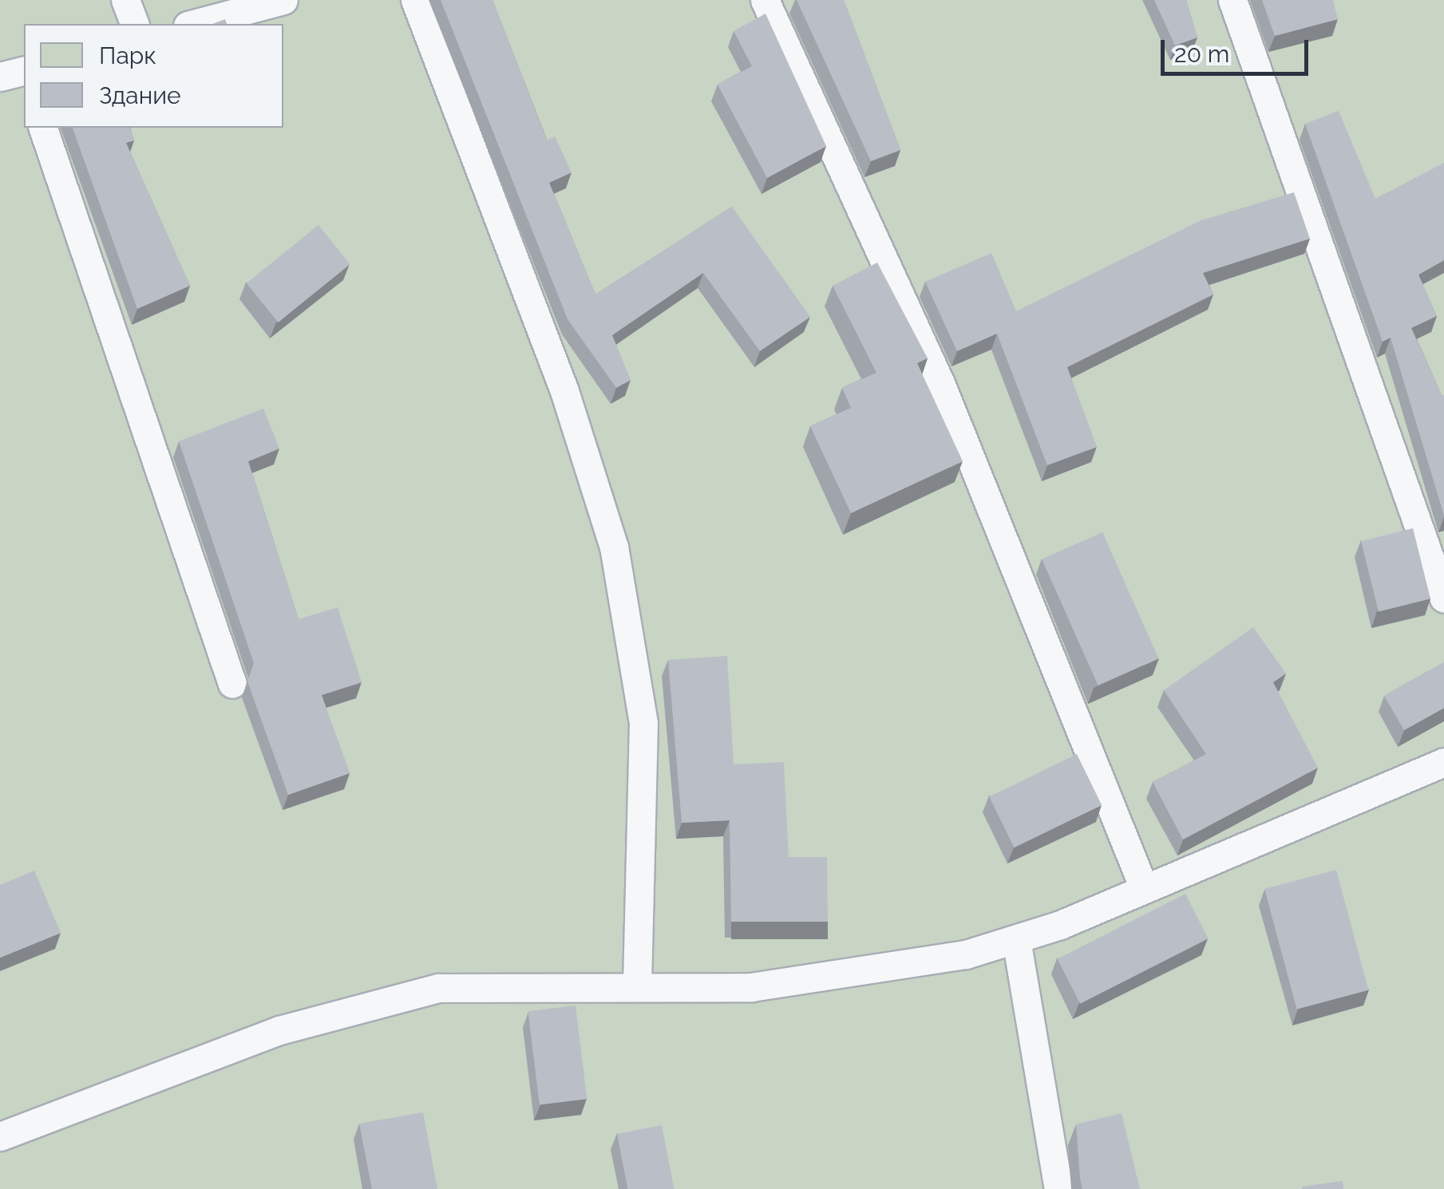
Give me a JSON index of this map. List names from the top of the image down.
{
  "legend": ["Парк", "Здание"],
  "scale_bar": "20 m"
}
